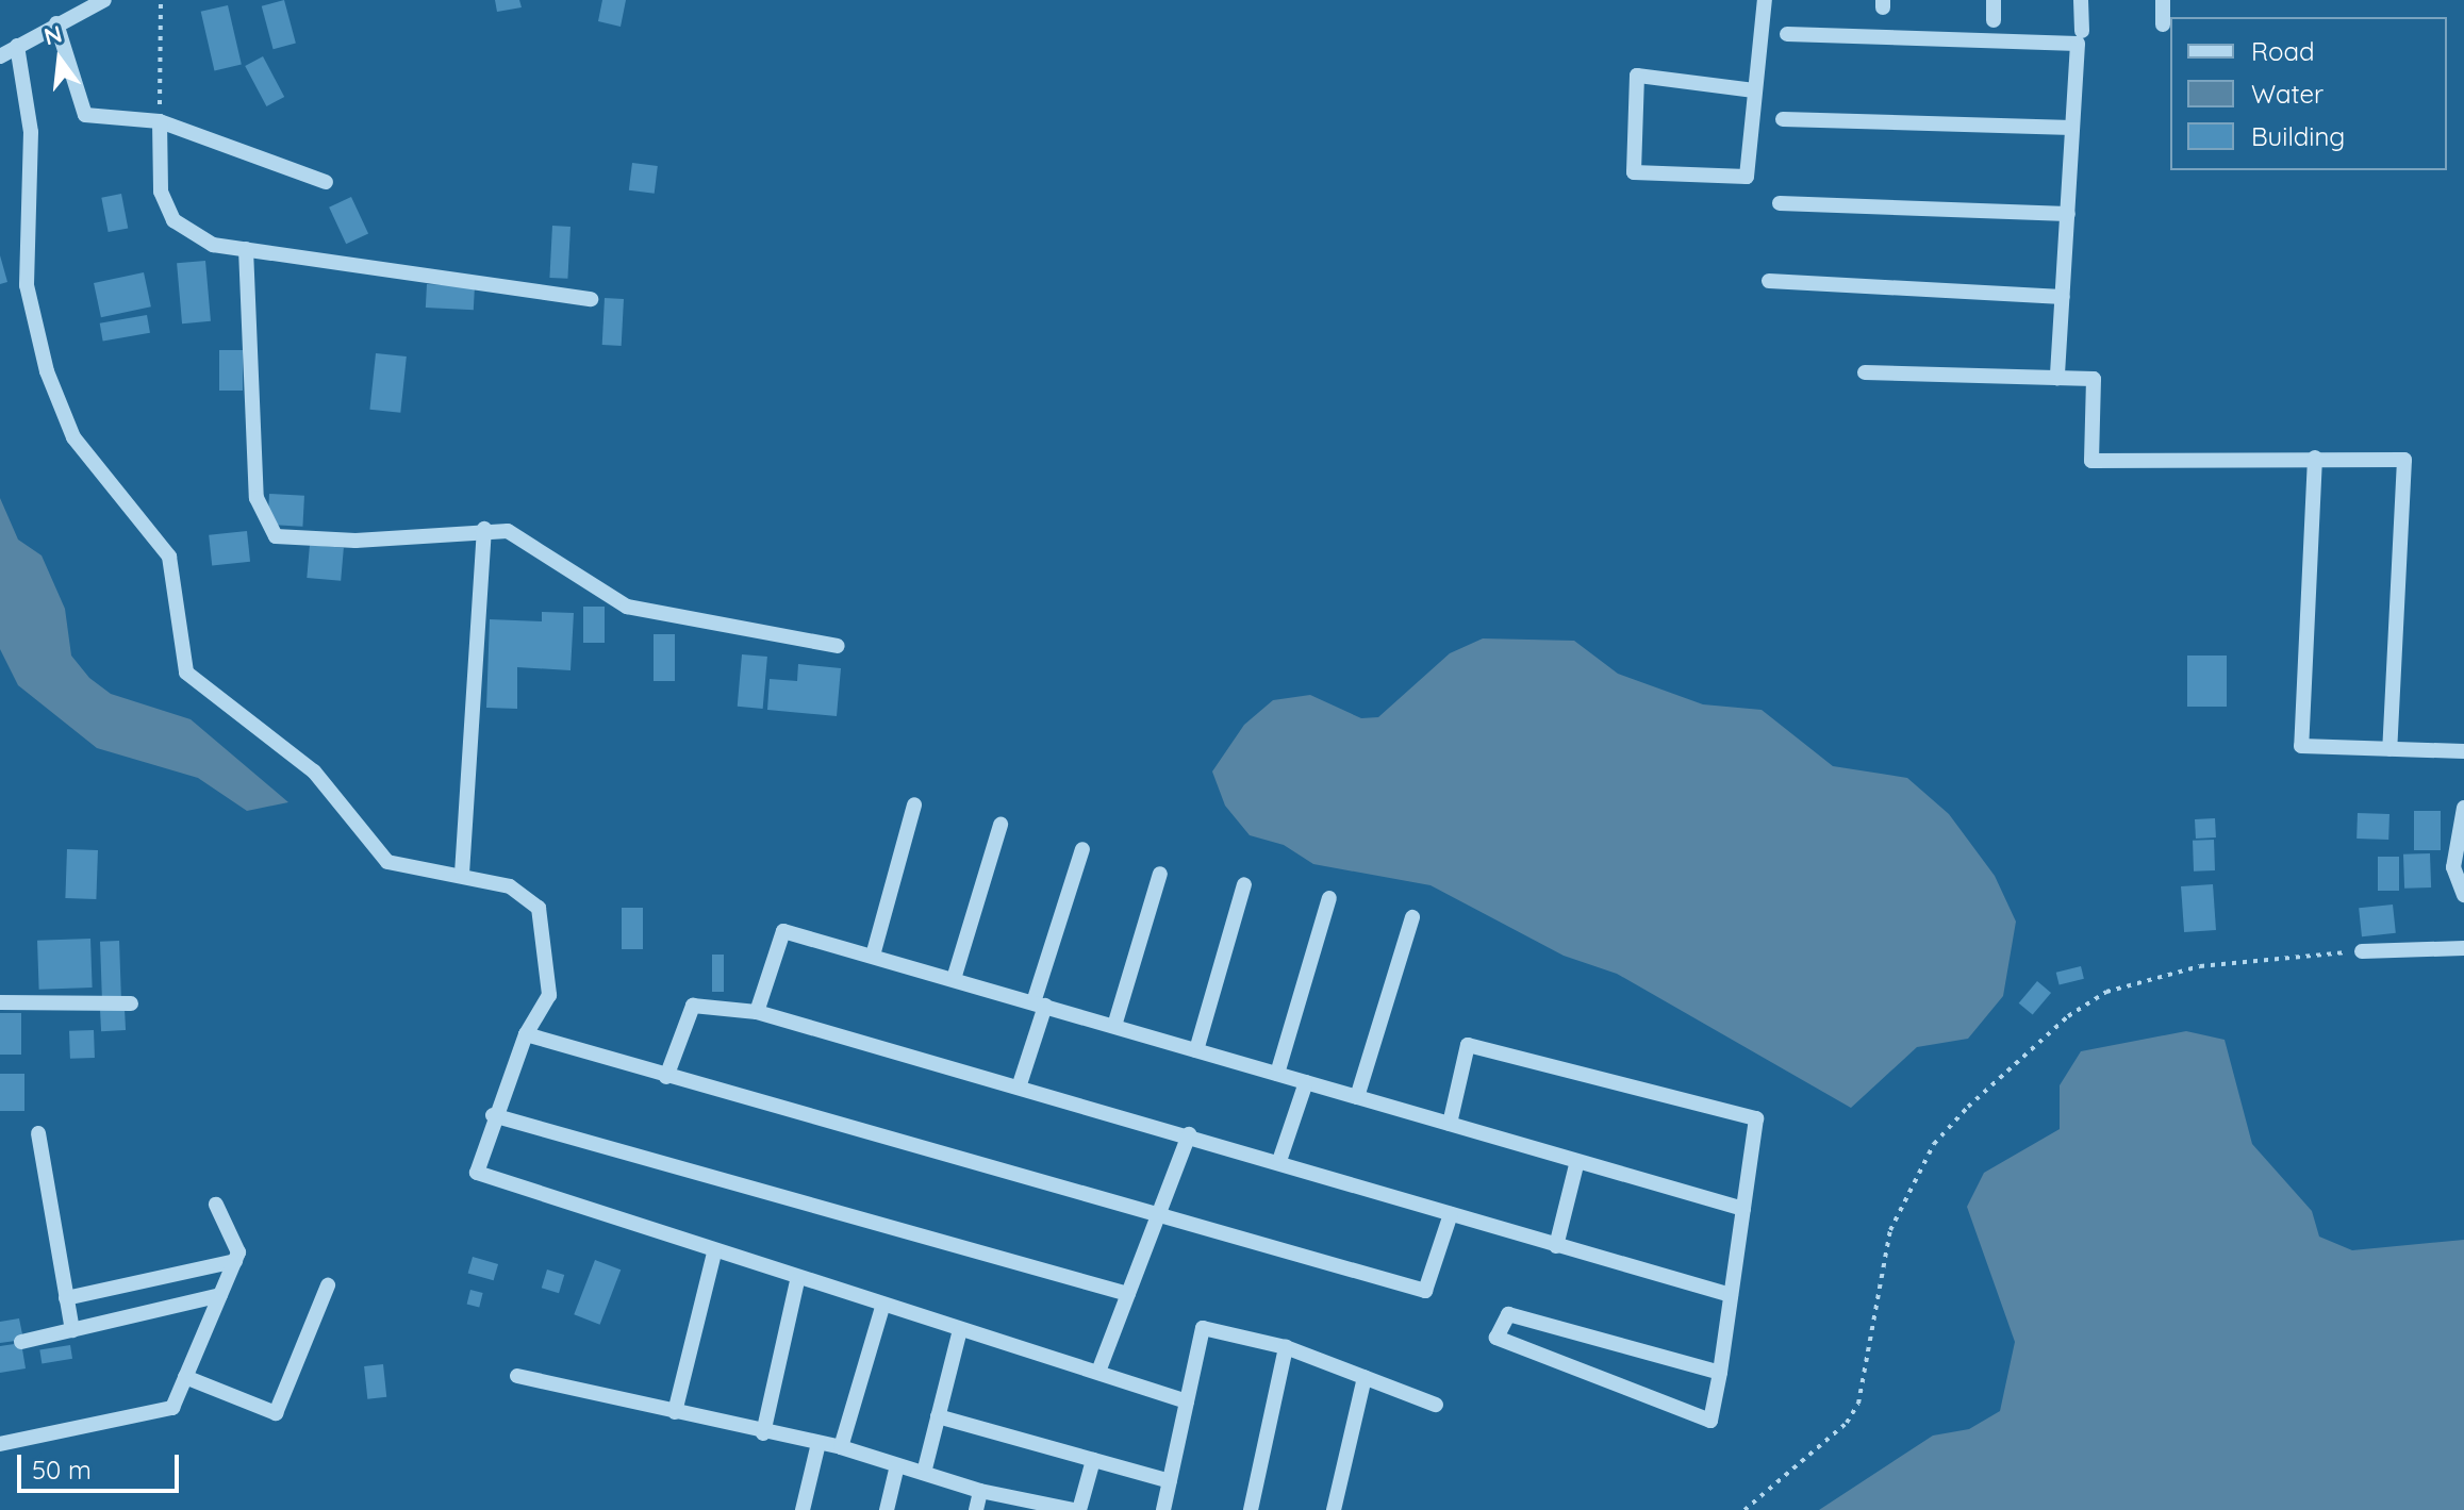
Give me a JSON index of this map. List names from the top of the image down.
{
  "legend": ["Road", "Water", "Building"],
  "scale_bar": "50 m",
  "north": "top"
}
